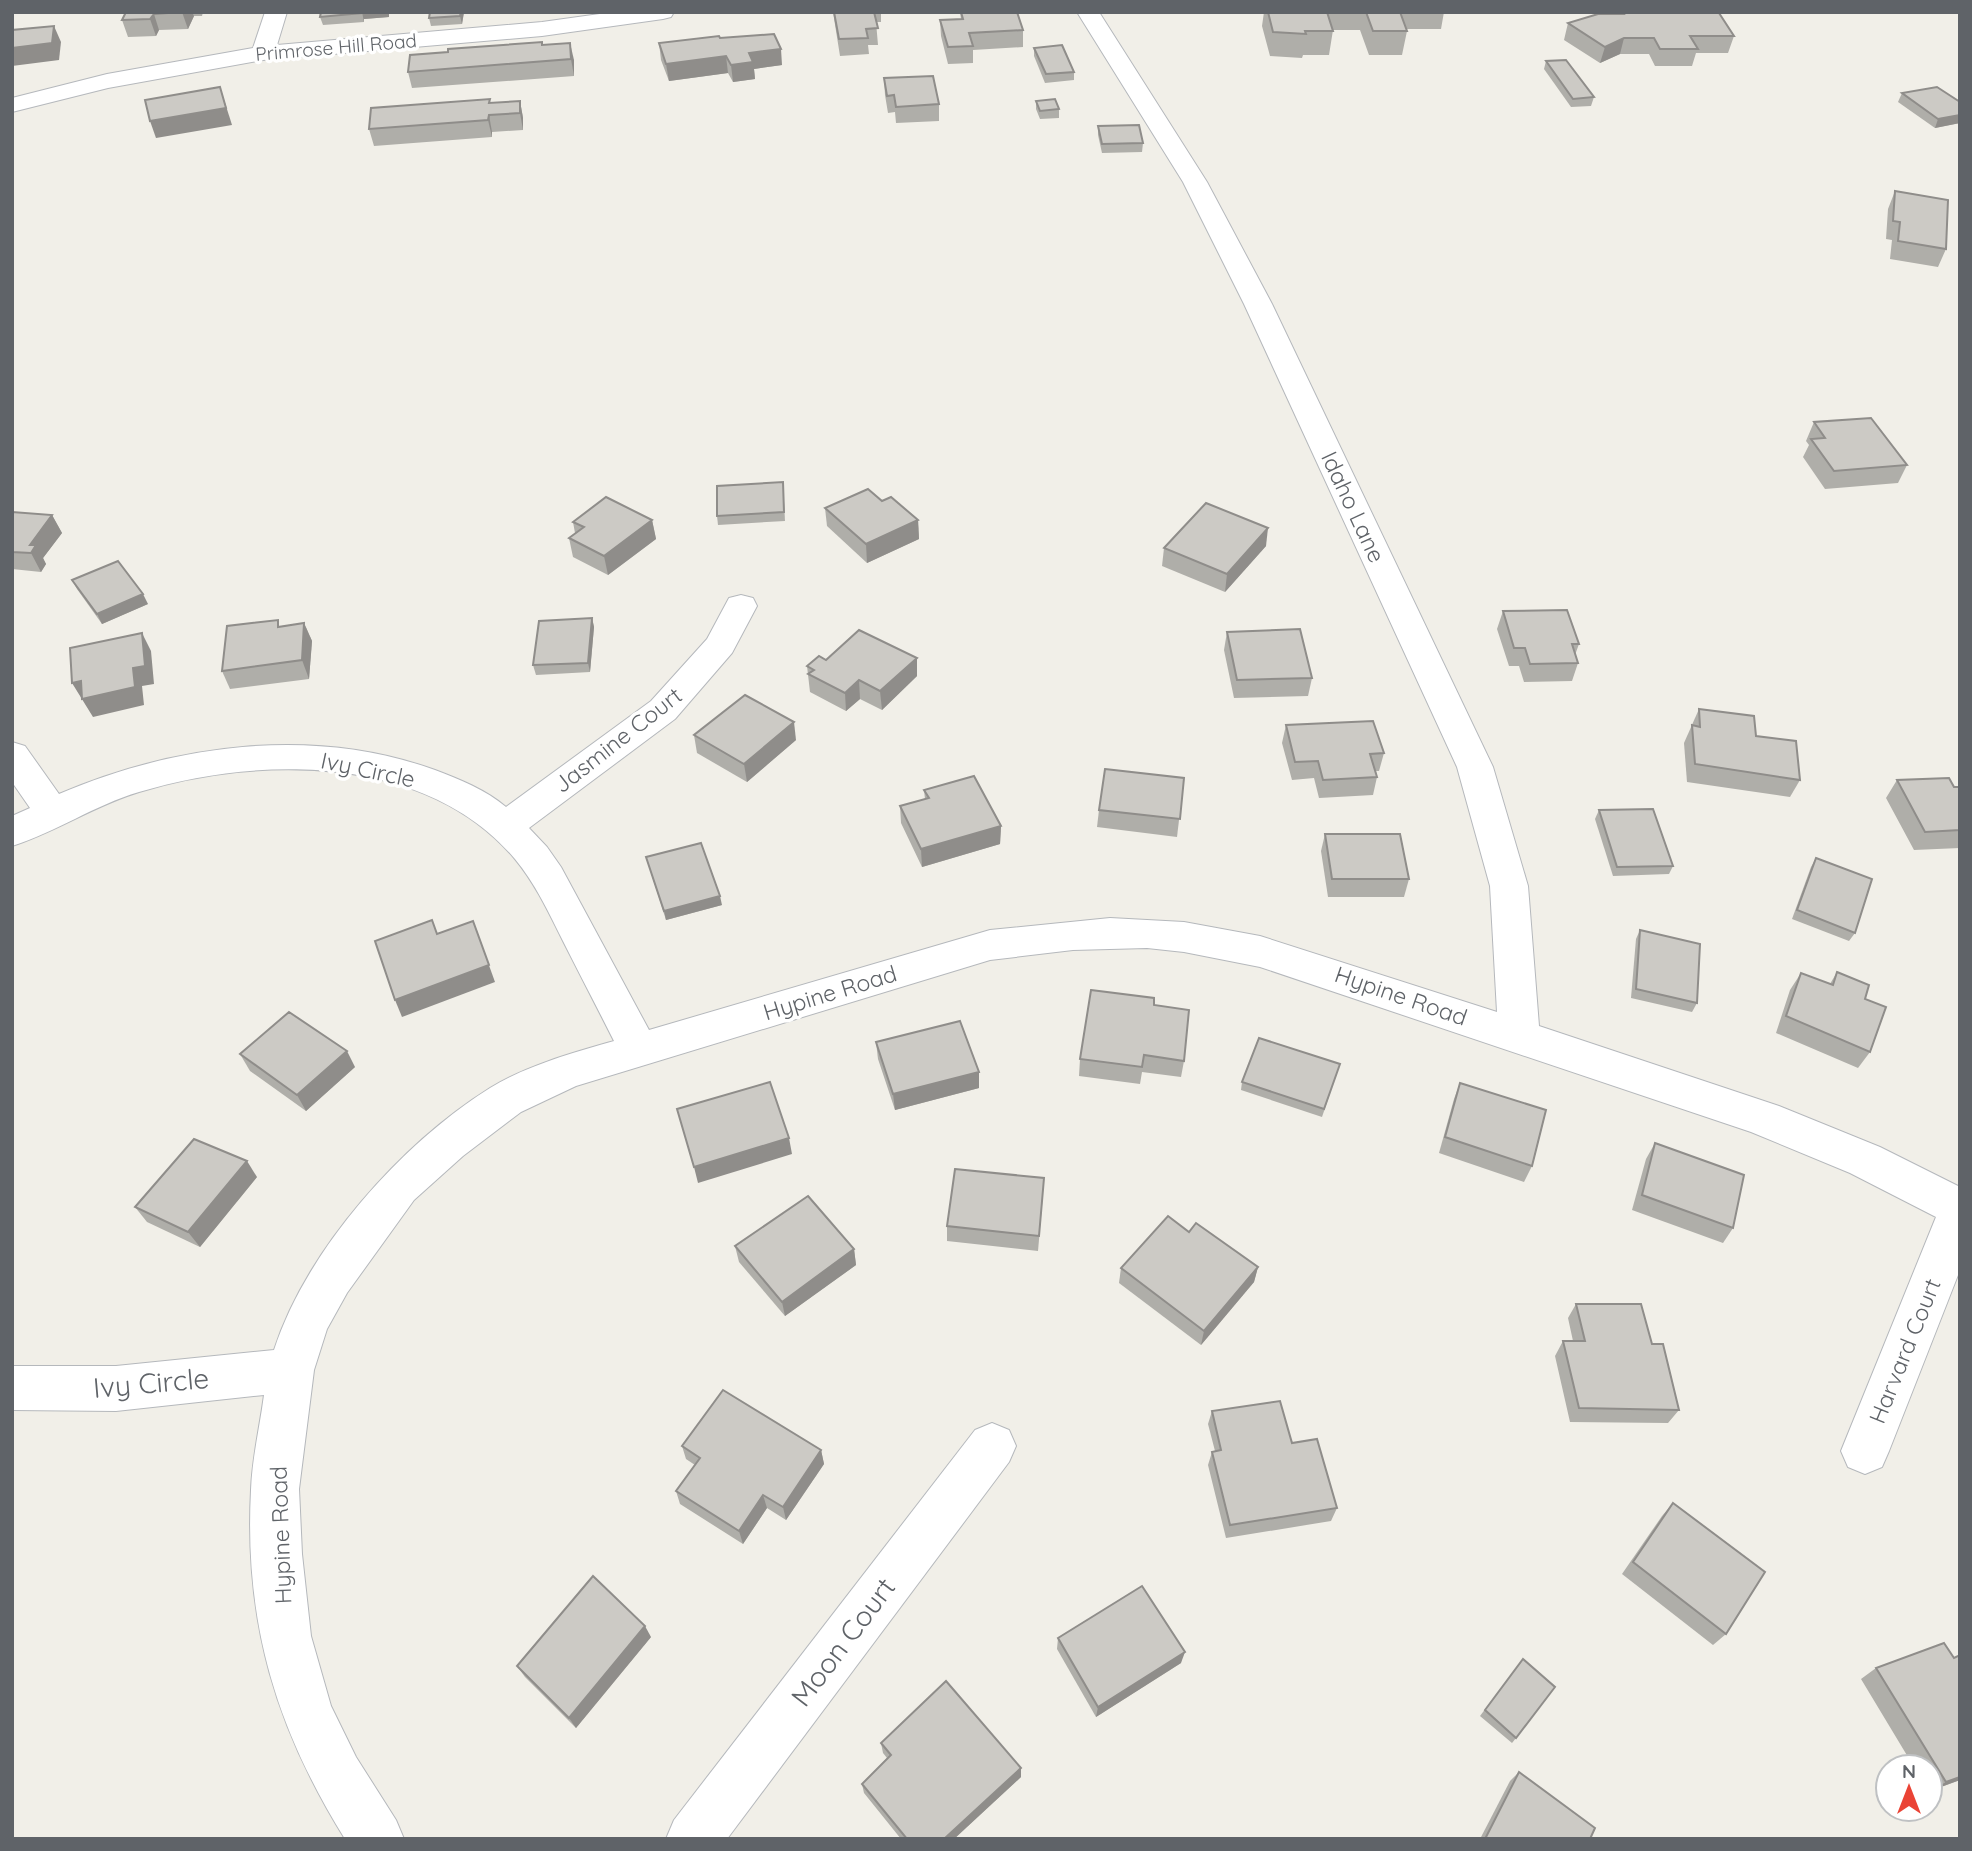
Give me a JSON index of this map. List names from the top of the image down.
{
  "streets": {
    "street": [
      "Primrose Hill Road",
      "Idaho Lane",
      "Jasmine Court",
      "Ivy Circle",
      "Hypine Road",
      "Harvard Court",
      "Moon Court"
    ]
  },
  "crossings": [
    ["Idaho Lane", "Hypine Road"],
    ["Jasmine Court", "Ivy Circle"],
    ["Ivy Circle", "Hypine Road"],
    ["Hypine Road", "Harvard Court"]
  ],
  "north": "top"
}
